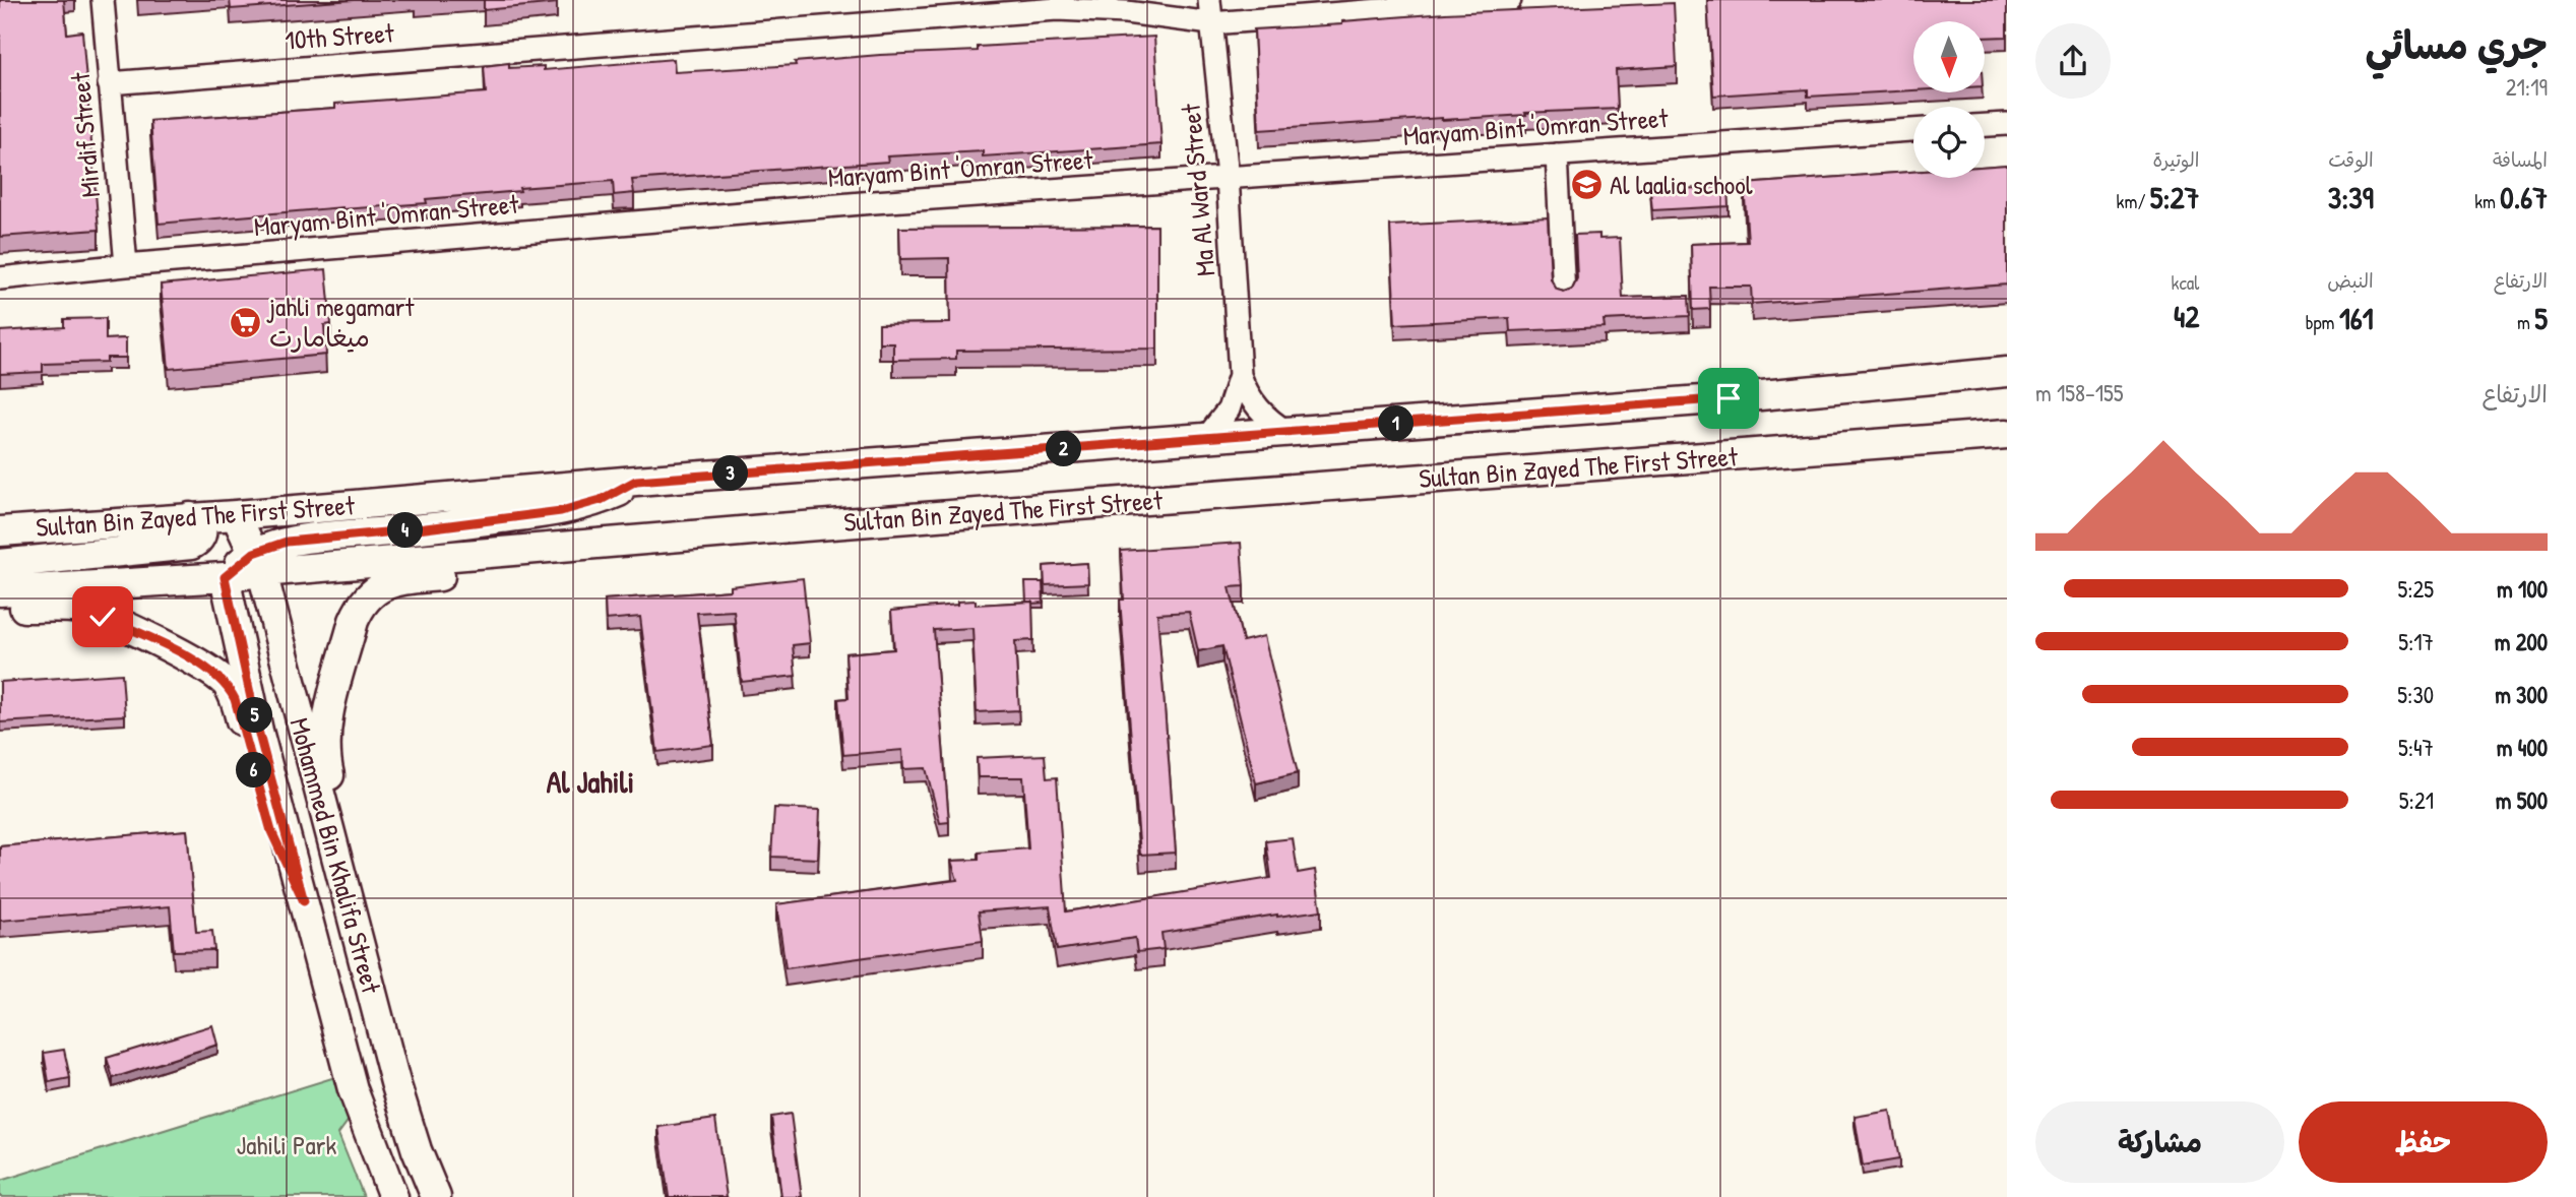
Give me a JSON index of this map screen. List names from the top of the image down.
{
  "streets": {
    "main road": ["Sultan Bin Zayed The First Street", "Mohammed Bin Khalifa Street"],
    "street": [
      "10th Street",
      "Maryam Bint 'Omran Street",
      "Mirdif Street",
      "Ma Al Ward Street"
    ]
  },
  "crossings": [
    ["10th Street", "Mirdif Street"],
    ["10th Street", "Ma Al Ward Street"],
    ["Maryam Bint 'Omran Street", "Mirdif Street"],
    ["Maryam Bint 'Omran Street", "Ma Al Ward Street"],
    ["Ma Al Ward Street", "Sultan Bin Zayed The First Street"],
    ["Sultan Bin Zayed The First Street", "Mohammed Bin Khalifa Street"]
  ],
  "districts": ["Al Jahili"],
  "parks": ["Jahili Park"],
  "places": {
    "school or university": ["Al laalia school"],
    "supermarket": ["jahli megamart ميغامارت"]
  },
  "north": "bottom",
  "page": {
    "heading": ["جري مسائي", "21:19"],
    "stats": [
      ["المسافة", "0.67 km"],
      ["الوقت", "3:39"],
      ["الوتيرة", "5:27 /km"],
      ["الارتفاع", "5 m"],
      ["النبض", "161 bpm"],
      ["kcal", "42"]
    ],
    "chart": ["الارتفاع", "155–158 m"],
    "pins": [
      "1",
      "2",
      "3",
      "4",
      "5",
      "6"
    ],
    "list": [
      {
        "name": "100 m",
        "note": "5:25"
      },
      {
        "name": "200 m",
        "note": "5:17"
      },
      {
        "name": "300 m",
        "note": "5:30"
      },
      {
        "name": "400 m",
        "note": "5:47"
      },
      {
        "name": "500 m",
        "note": "5:21"
      }
    ],
    "buttons": ["حفظ", "مشاركة"]
  }
}
